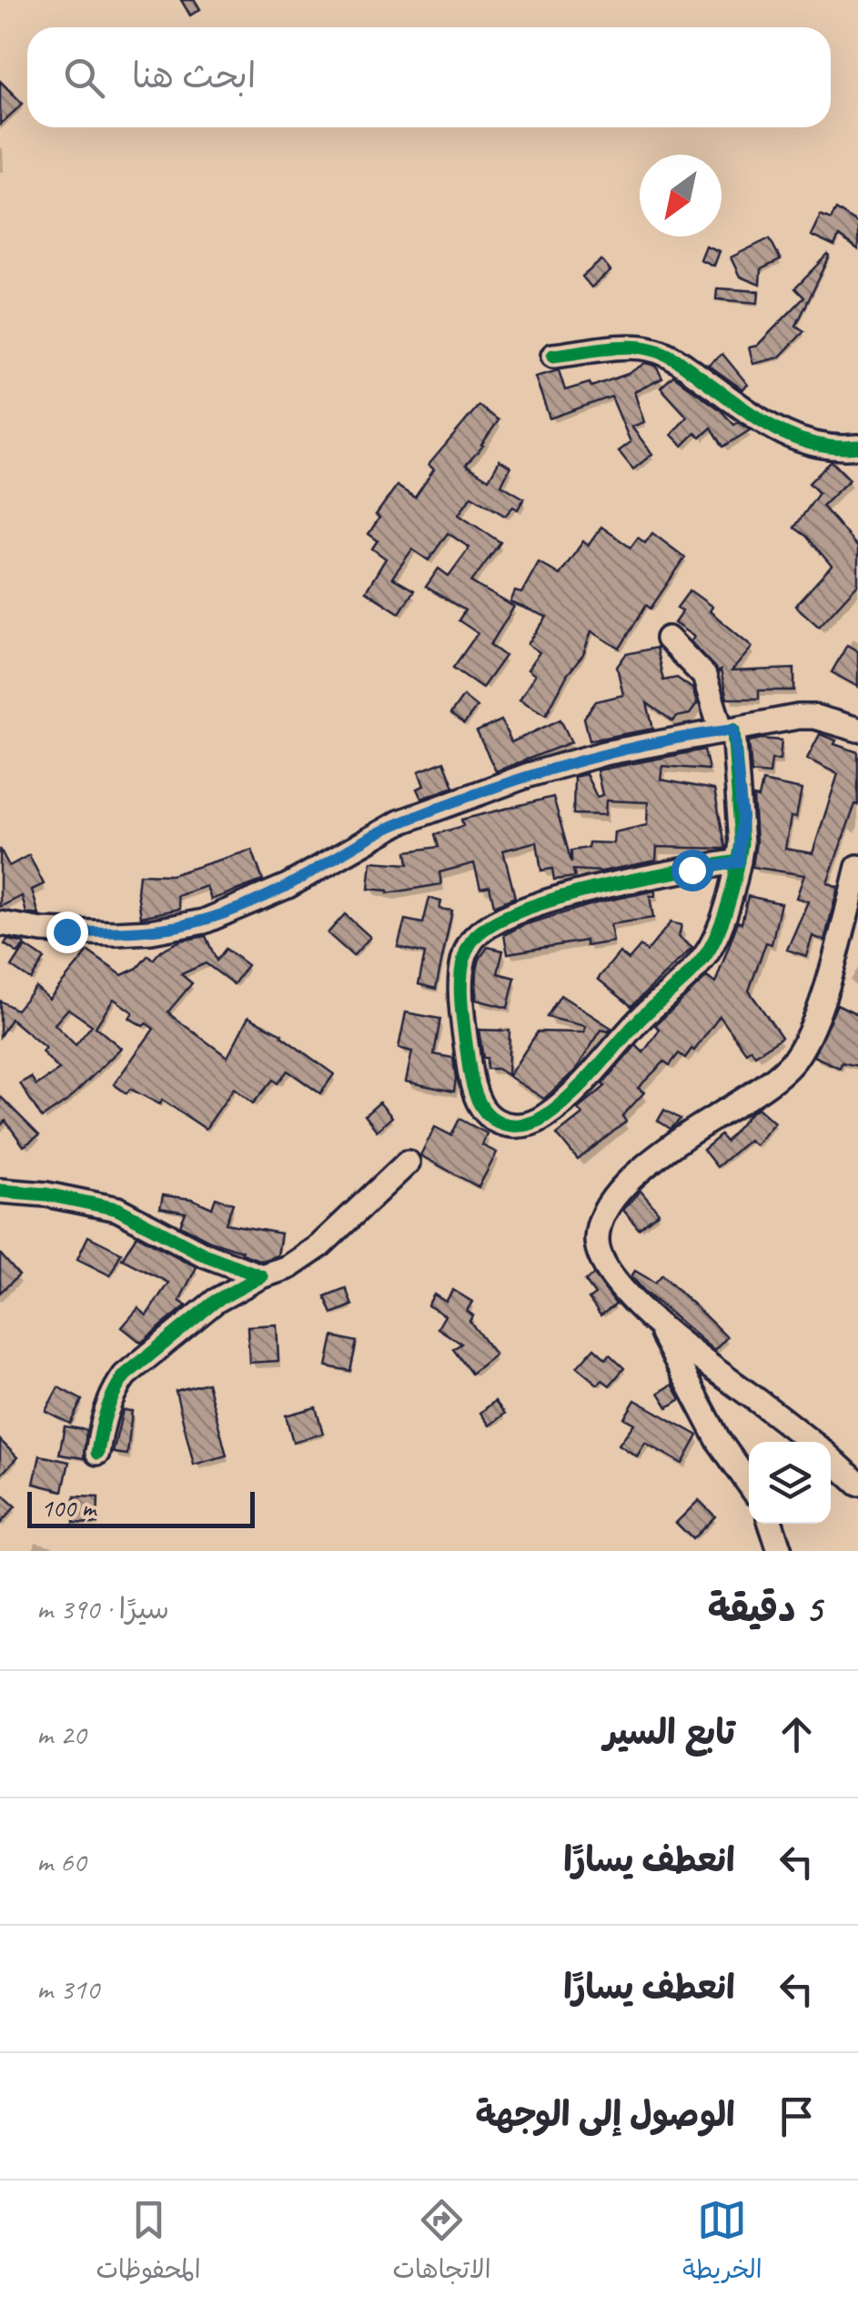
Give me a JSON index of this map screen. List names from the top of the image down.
{
  "scale_bar": "100 m",
  "north": "bottom left",
  "page": {
    "search": "ابحث هنا",
    "scale": "100 m",
    "heading": ["5 دقيقة", "سيرًا · 390 m"],
    "list": [
      ["تابع السير", "20 m"],
      ["انعطف يسارًا", "60 m"],
      ["انعطف يسارًا", "310 m"],
      "الوصول إلى الوجهة"
    ],
    "nav": ["الخريطة", "الاتجاهات", "المحفوظات"]
  }
}
